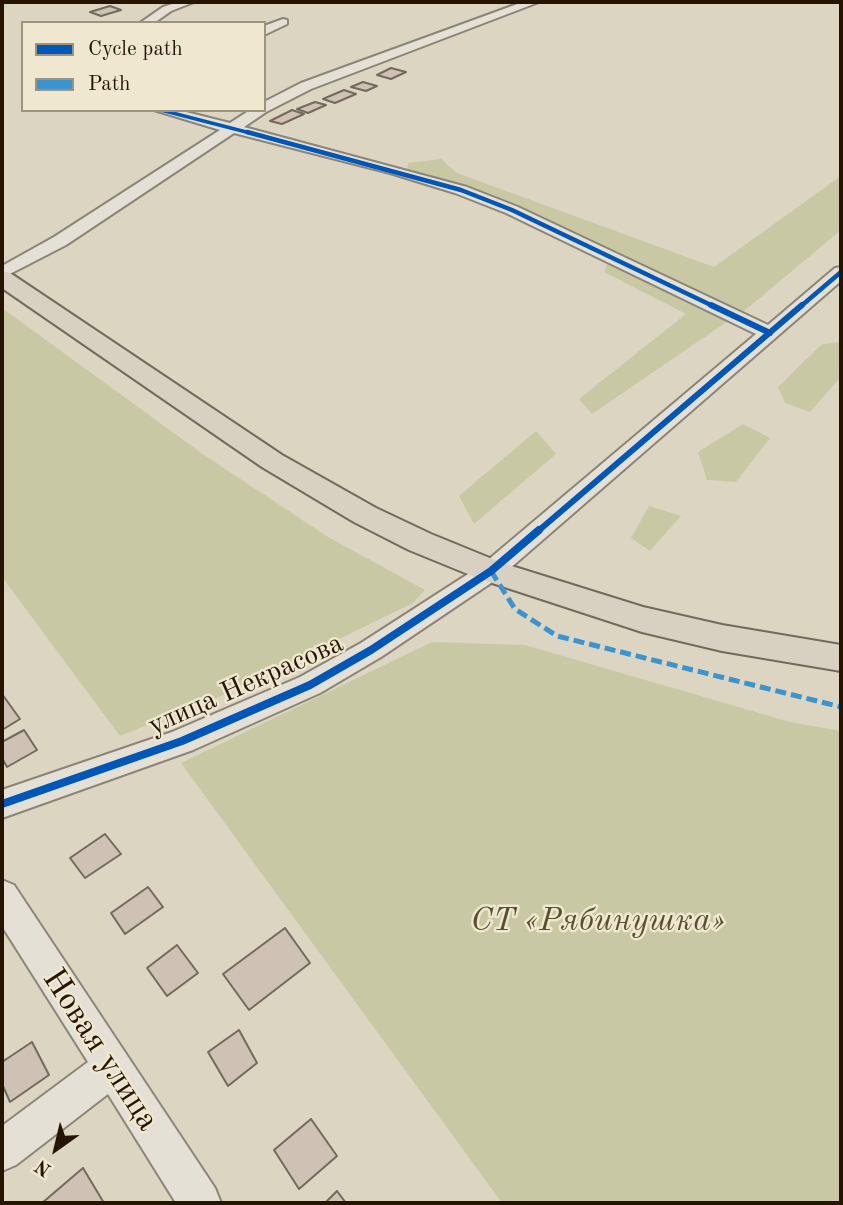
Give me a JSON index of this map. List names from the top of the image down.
{
  "streets": {
    "street": ["улица Некрасова", "Новая улица"]
  },
  "parks": ["СТ «Рябинушка»"],
  "legend": ["Cycle path", "Path"],
  "north": "bottom left"
}
